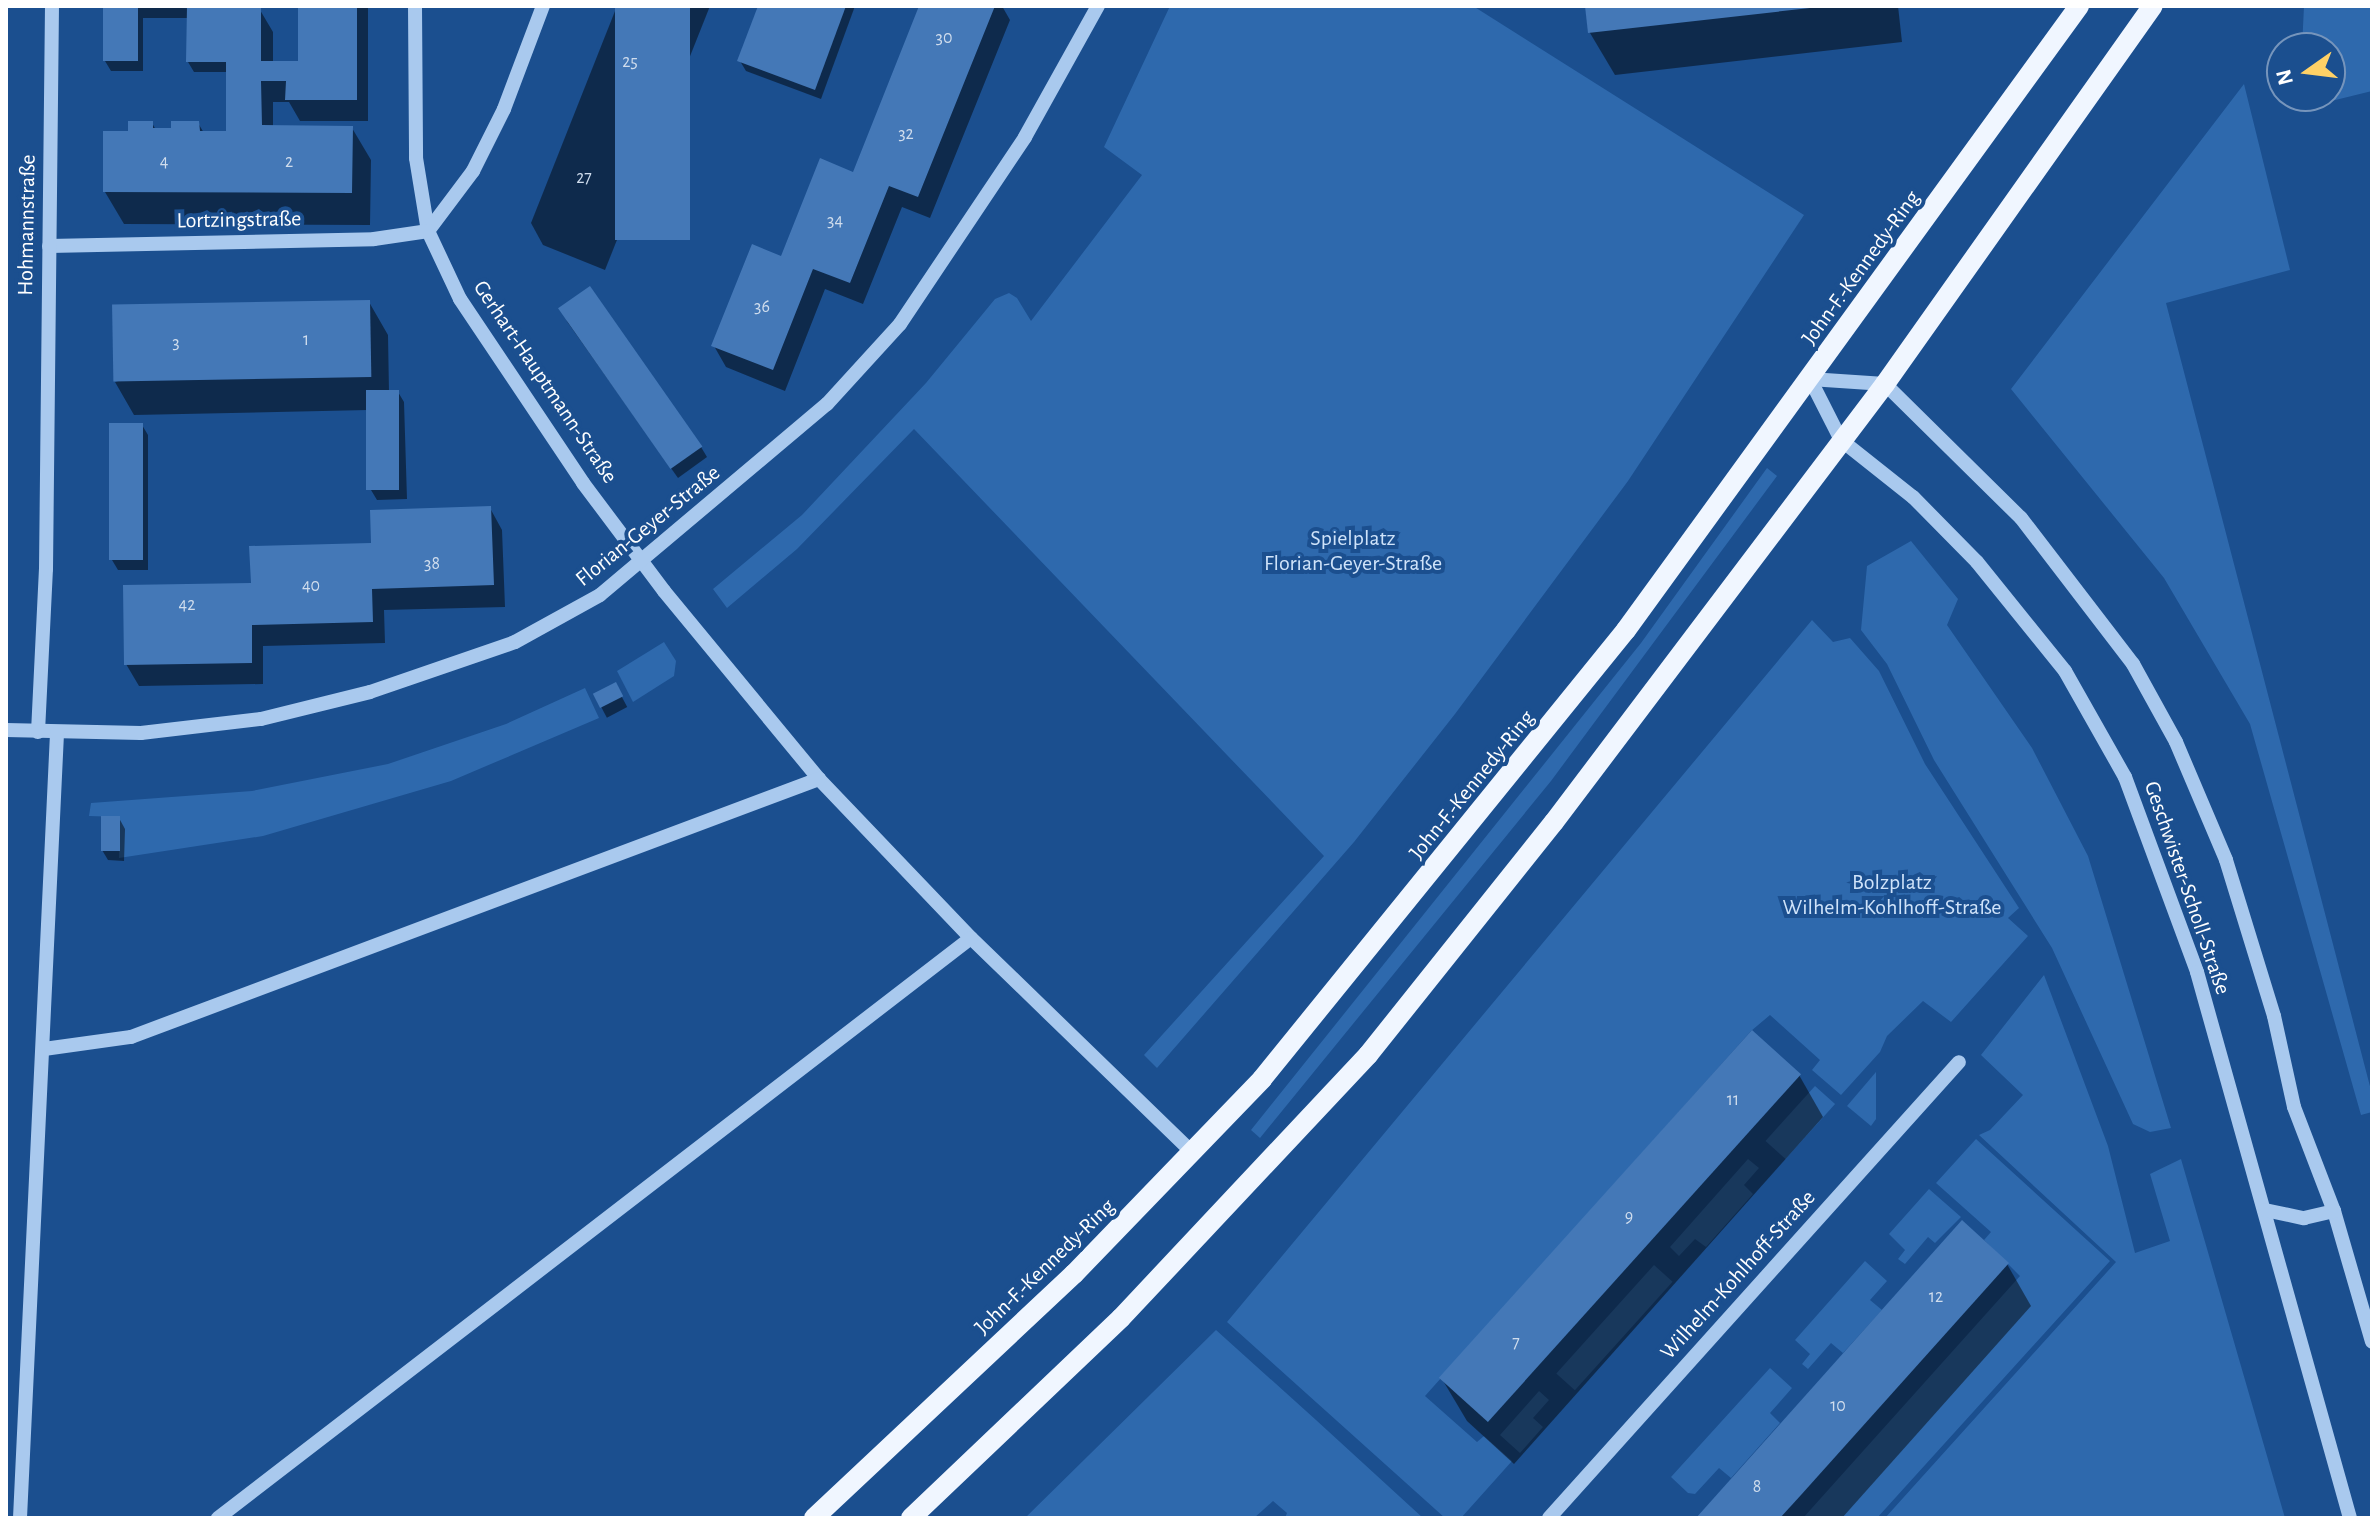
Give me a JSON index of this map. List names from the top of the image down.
{
  "streets": {
    "main road": ["John-F.-Kennedy-Ring"],
    "street": [
      "Lortzingstraße",
      "Hohmannstraße",
      "Gerhart-Hauptmann-Straße",
      "Florian-Geyer-Straße",
      "Geschwister-Scholl-Straße",
      "Wilhelm-Kohlhoff-Straße"
    ]
  },
  "crossings": [
    ["Lortzingstraße", "Hohmannstraße"],
    ["Lortzingstraße", "Gerhart-Hauptmann-Straße"],
    ["Hohmannstraße", "Florian-Geyer-Straße"],
    ["John-F.-Kennedy-Ring", "Gerhart-Hauptmann-Straße"],
    ["John-F.-Kennedy-Ring", "Geschwister-Scholl-Straße"],
    ["Gerhart-Hauptmann-Straße", "Florian-Geyer-Straße"]
  ],
  "parks": ["Spielplatz Florian-Geyer-Straße", "Bolzplatz Wilhelm-Kohlhoff-Straße"],
  "house_numbers": [
    "30",
    "25",
    "32",
    "4",
    "2",
    "27",
    "34",
    "36",
    "1",
    "3",
    "38",
    "40",
    "42",
    "11",
    "9",
    "12",
    "7",
    "10",
    "8"
  ],
  "north": "left"
}
